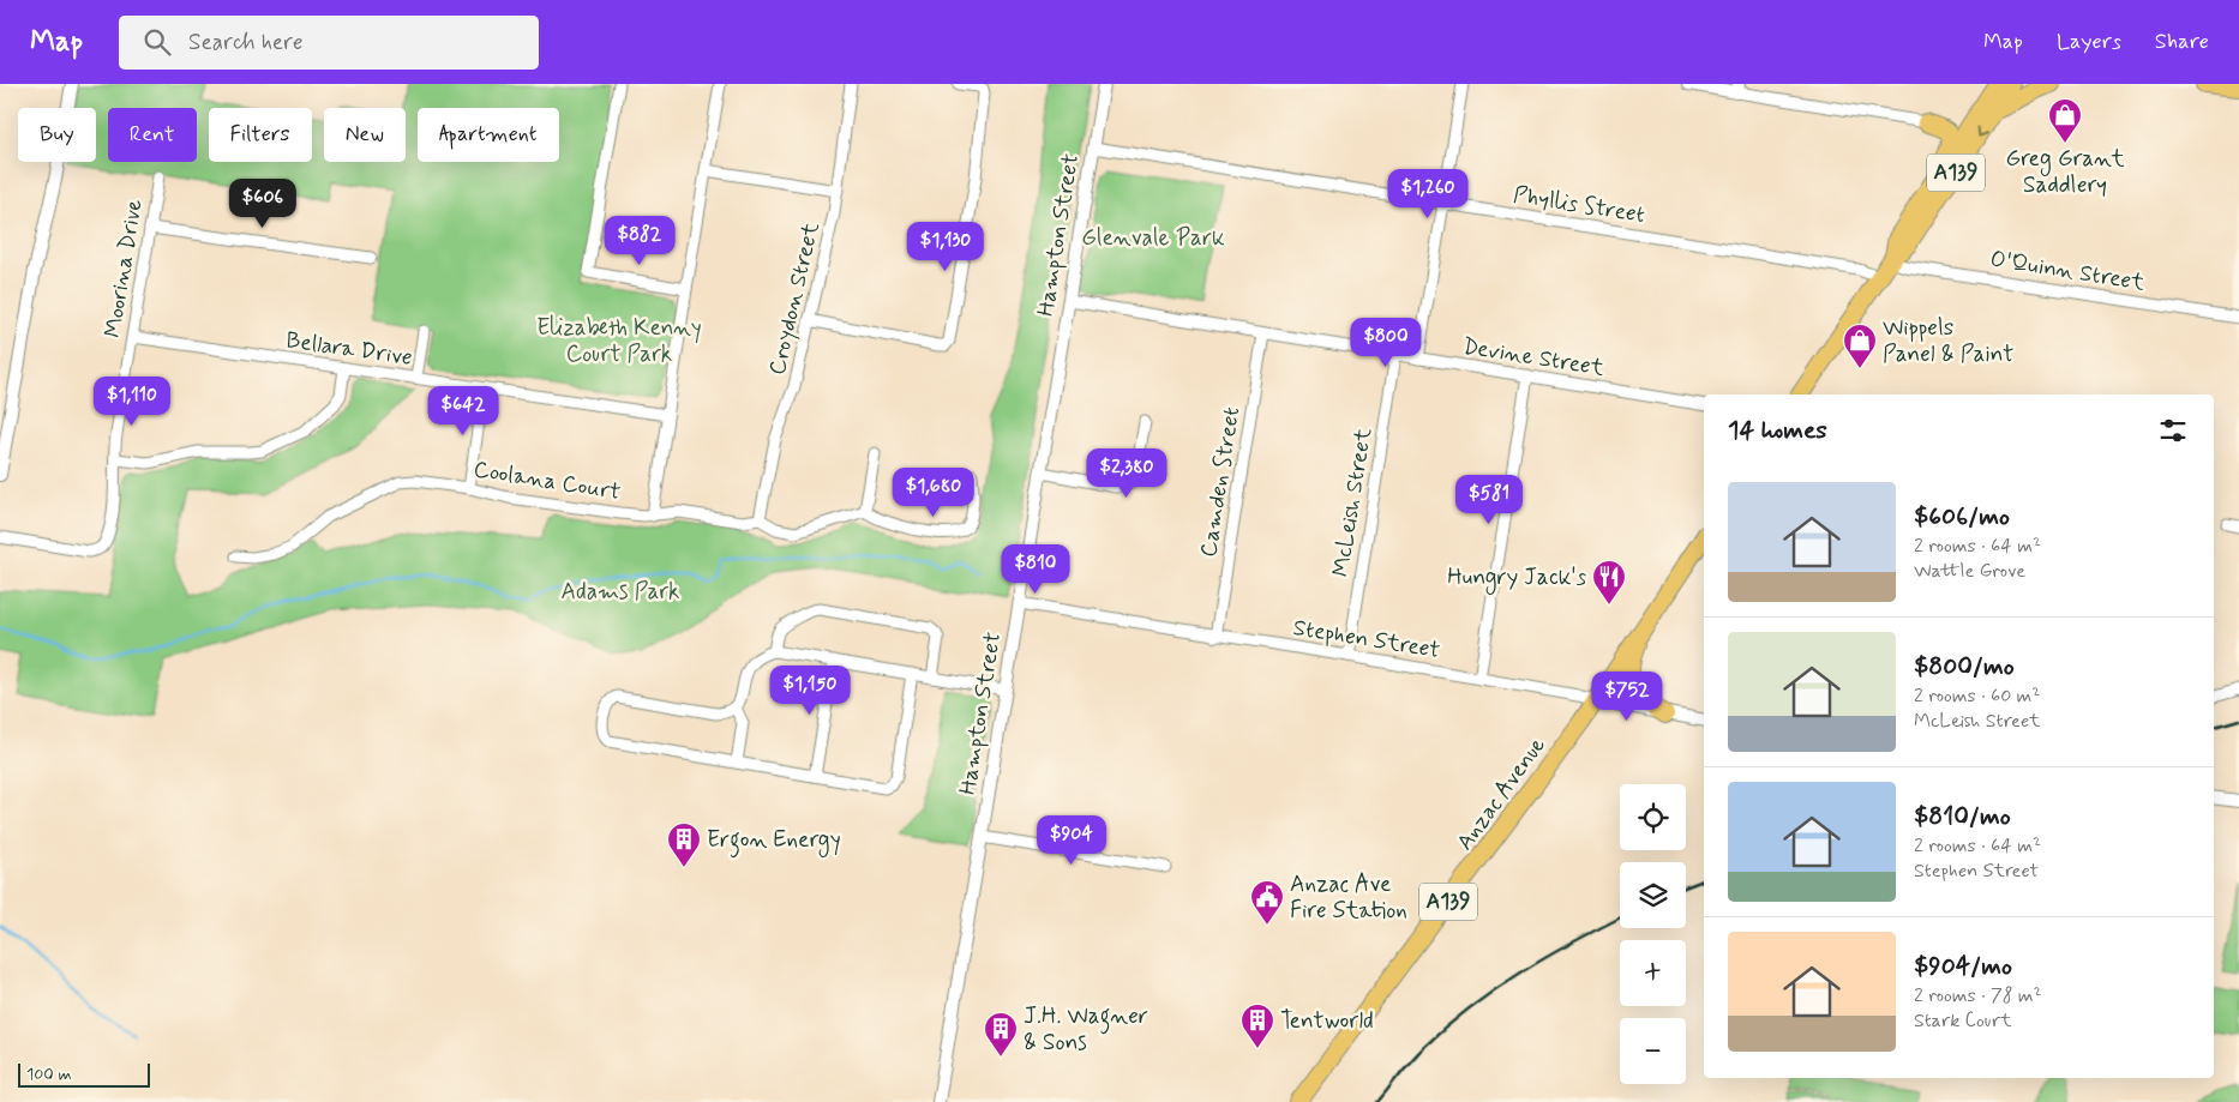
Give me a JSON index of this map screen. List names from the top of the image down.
{
  "streets": {
    "highway": ["A139", "Anzac Avenue"],
    "street": [
      "Phyllis Street",
      "Hampton Street",
      "Moorina Drive",
      "O'Quinn Street",
      "Croydon Street",
      "Bellara Drive",
      "Devine Street",
      "Coolana Court",
      "Camden Street",
      "McLeish Street",
      "Stephen Street"
    ]
  },
  "crossings": [
    ["A139", "Phyllis Street"],
    ["A139", "O'Quinn Street"],
    ["Phyllis Street", "Hampton Street"],
    ["Hampton Street", "Devine Street"],
    ["Hampton Street", "Stephen Street"],
    ["Moorina Drive", "Bellara Drive"],
    ["Croydon Street", "Coolana Court"],
    ["Devine Street", "Camden Street"],
    ["Devine Street", "McLeish Street"],
    ["Camden Street", "Stephen Street"],
    ["McLeish Street", "Stephen Street"],
    ["Stephen Street", "Anzac Avenue"]
  ],
  "parks": ["Glenvale Park", "Elizabeth Kenny Court Park", "Adams Park"],
  "places": {
    "shop": ["Greg Grant Saddlery", "Wippels Panel & Paint"],
    "restaurant": ["Hungry Jack's"],
    "building": ["Ergon Energy", "Tentworld", "J.H. Wagner & Sons"],
    "public building": ["Anzac Ave Fire Station"]
  },
  "scale_bar": "100 m",
  "page": {
    "header": "Map",
    "search": "Search here",
    "nav": ["Map", "Layers", "Share"],
    "chip": [
      "Buy",
      "Rent",
      "Filters",
      "New",
      "Apartment"
    ],
    "price": [
      "$1,260",
      "$606",
      "$882",
      "$1,130",
      "$800",
      "$1,110",
      "$642",
      "$2,380",
      "$1,680",
      "$581",
      "$810",
      "$1,150",
      "$752",
      "$904"
    ],
    "heading": "14 homes",
    "list": [
      {
        "name": "$606/mo",
        "note": "2 rooms · 64 m² · Wattle Grove"
      },
      {
        "name": "$800/mo",
        "note": "2 rooms · 60 m² · McLeish Street"
      },
      {
        "name": "$810/mo",
        "note": "2 rooms · 64 m² · Stephen Street"
      },
      {
        "name": "$904/mo",
        "note": "2 rooms · 78 m² · Stark Court"
      }
    ],
    "map_buttons": ["+", "−"],
    "scale": "100 m"
  }
}
